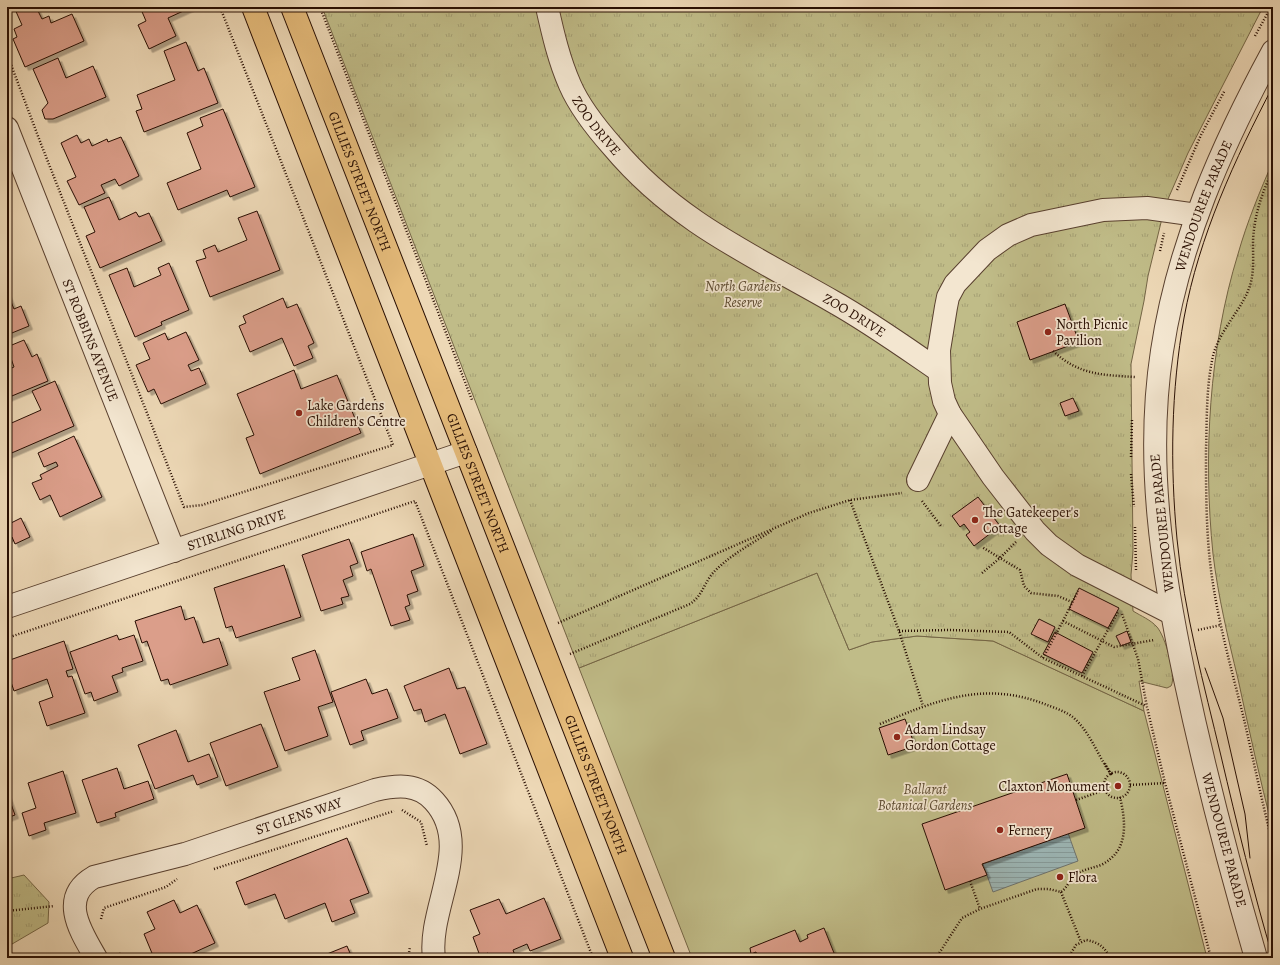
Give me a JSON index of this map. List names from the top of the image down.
{
  "streets": {
    "main road": ["GILLIES STREET NORTH"],
    "street": [
      "ZOO DRIVE",
      "WENDOUREE PARADE",
      "ST ROBBINS AVENUE",
      "STIRLING DRIVE",
      "ST GLENS WAY"
    ]
  },
  "crossings": [
    ["GILLIES STREET NORTH", "STIRLING DRIVE"],
    ["ST ROBBINS AVENUE", "STIRLING DRIVE"]
  ],
  "parks": ["North Gardens Reserve", "Ballarat Botanical Gardens"],
  "places": [
    "North Picnic Pavilion",
    "Lake Gardens Children's Centre",
    "The Gatekeeper's Cottage",
    "Adam Lindsay Gordon Cottage",
    "Claxton Monument",
    "Fernery",
    "Flora"
  ]
}
